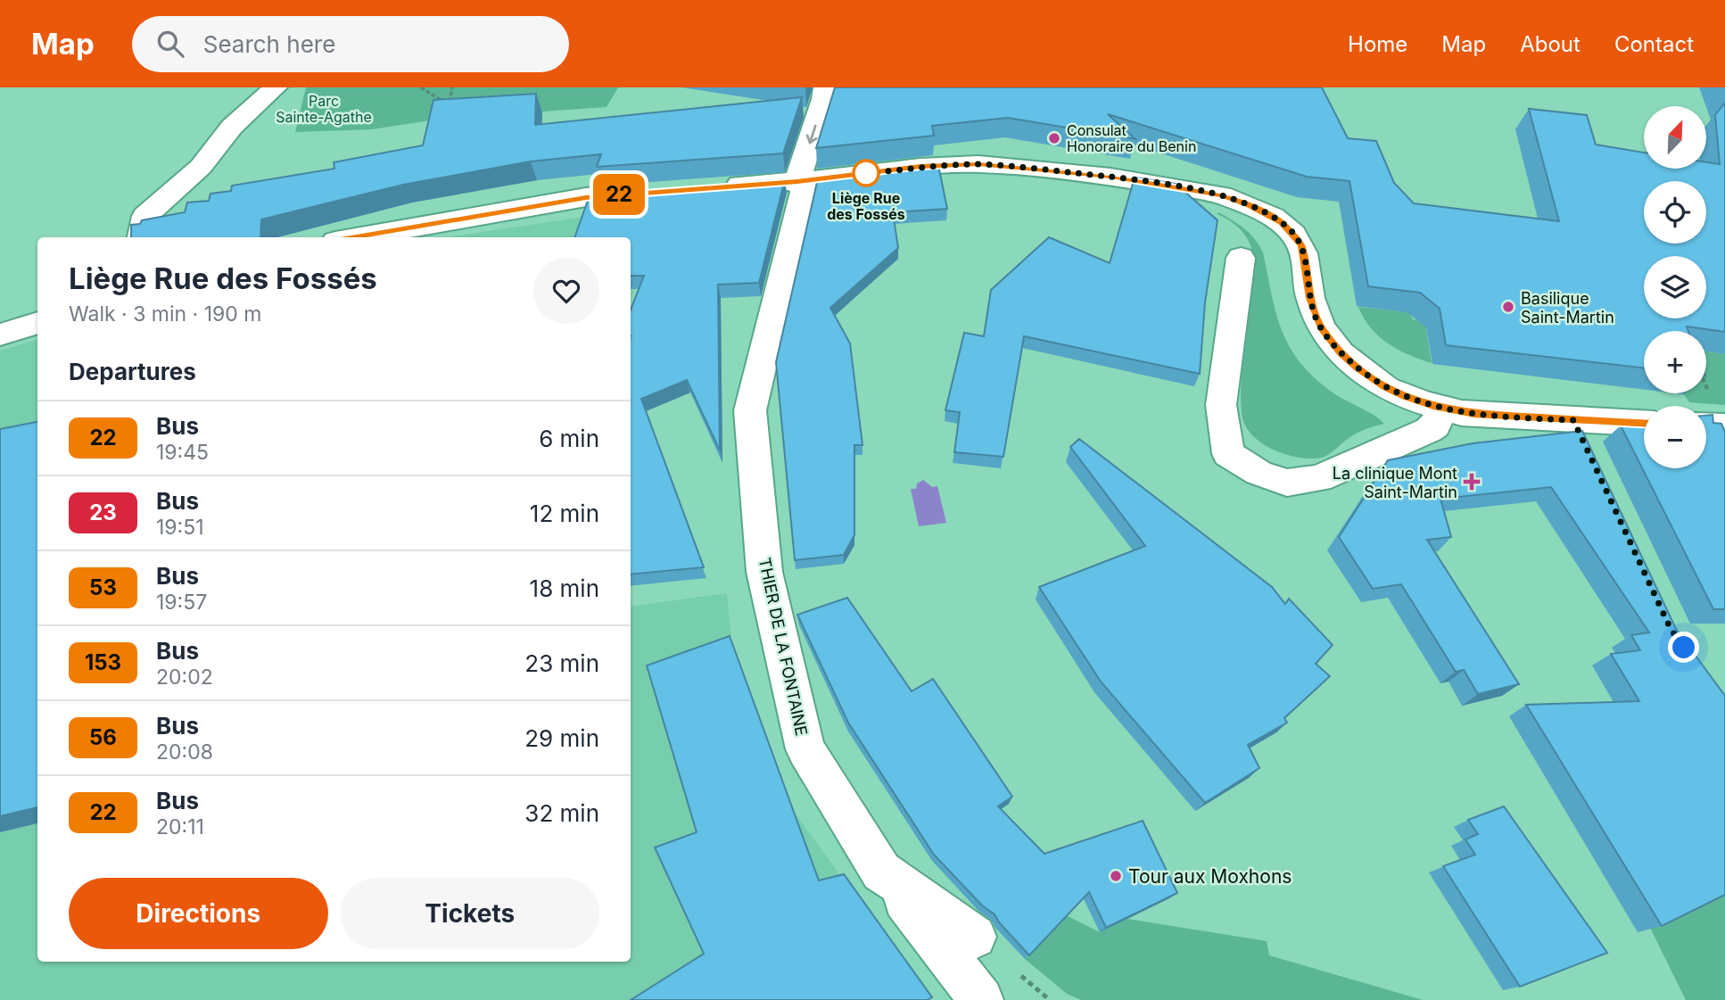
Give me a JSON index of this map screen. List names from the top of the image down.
{
  "streets": {
    "street": ["THIER DE LA FONTAINE"]
  },
  "parks": ["Parc Sainte-Agathe"],
  "places": {
    "other": [
      "Consulat Honoraire du Benin",
      "Liège Rue des Fossés",
      "Basilique Saint-Martin",
      "Tour aux Moxhons"
    ],
    "health": ["La clinique Mont Saint-Martin"]
  },
  "lines": ["bus line 22"],
  "north": "top right",
  "page": {
    "header": "Map",
    "search": "Search here",
    "nav": [
      "Home",
      "Map",
      "About",
      "Contact"
    ],
    "on_map": "22",
    "map_buttons": ["+", "−"],
    "heading": [
      ["Liège Rue des Fossés", "Walk · 3 min · 190 m"],
      "Departures"
    ],
    "list": [
      {
        "mark": "22",
        "name": "Bus",
        "note": "19:45",
        "value": "6 min"
      },
      {
        "mark": "23",
        "name": "Bus",
        "note": "19:51",
        "value": "12 min"
      },
      {
        "mark": "53",
        "name": "Bus",
        "note": "19:57",
        "value": "18 min"
      },
      {
        "mark": "153",
        "name": "Bus",
        "note": "20:02",
        "value": "23 min"
      },
      {
        "mark": "56",
        "name": "Bus",
        "note": "20:08",
        "value": "29 min"
      },
      {
        "mark": "22",
        "name": "Bus",
        "note": "20:11",
        "value": "32 min"
      }
    ],
    "buttons": ["Directions", "Tickets"]
  }
}
